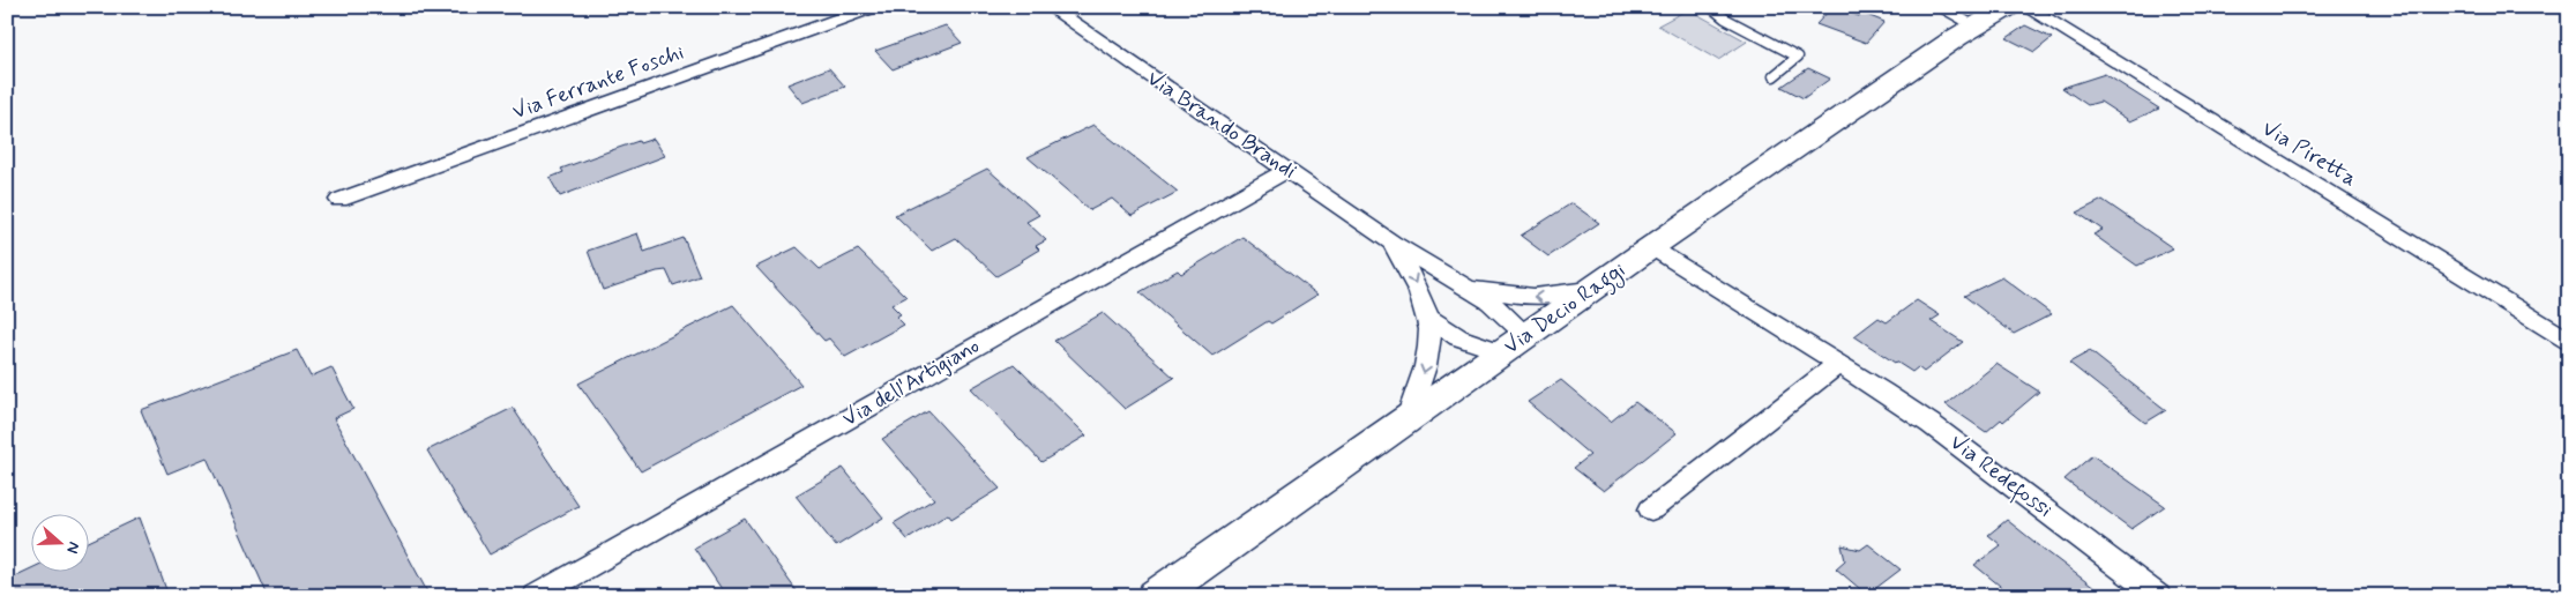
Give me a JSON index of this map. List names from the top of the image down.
{
  "streets": {
    "main road": ["Via Decio Raggi"],
    "street": [
      "Via Ferrante Foschi",
      "Via Brando Brandi",
      "Via Piretta",
      "Via dell'Artigiano",
      "Via Redefossi"
    ]
  },
  "crossings": [
    ["Via Brando Brandi", "Via Decio Raggi"],
    ["Via Brando Brandi", "Via dell'Artigiano"],
    ["Via Decio Raggi", "Via Redefossi"]
  ],
  "north": "right"
}
